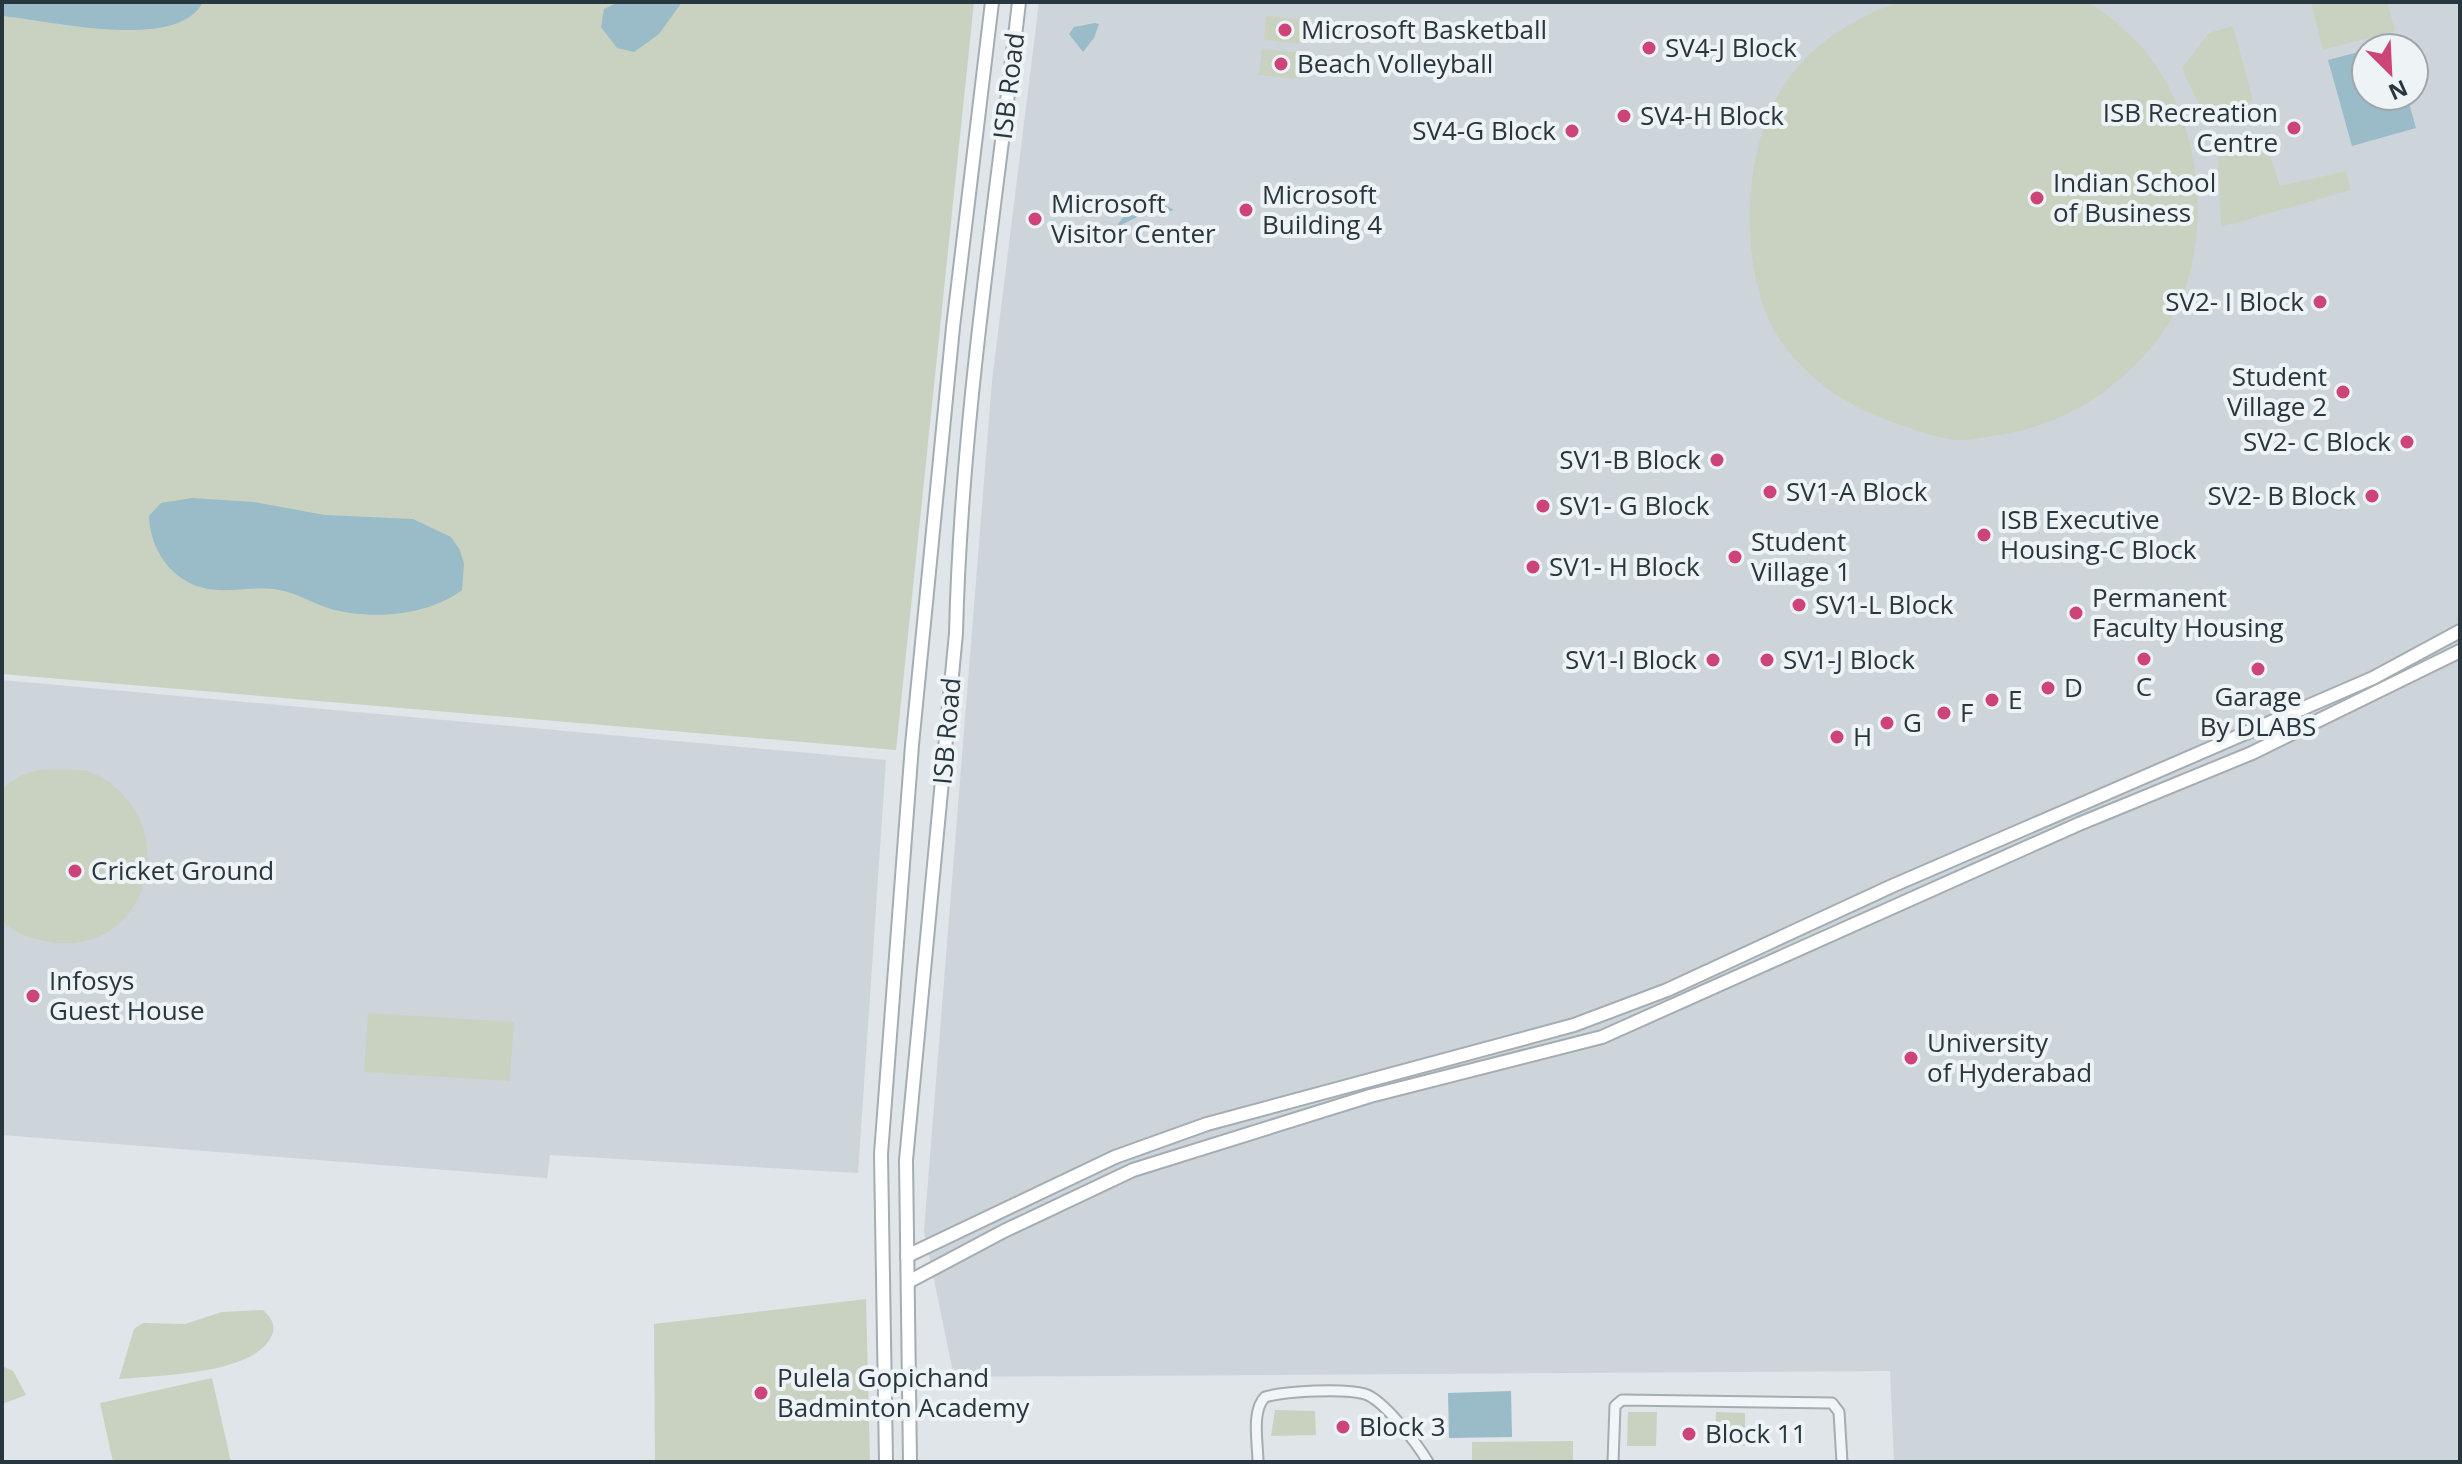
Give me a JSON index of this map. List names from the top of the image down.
{
  "streets": {
    "street": ["ISB Road"]
  },
  "places": [
    "Microsoft Basketball",
    "SV4-J Block",
    "Beach Volleyball",
    "SV4-H Block",
    "ISB Recreation Centre",
    "SV4-G Block",
    "Indian School of Business",
    "Microsoft Building 4",
    "Microsoft Visitor Center",
    "SV2- I Block",
    "Student Village 2",
    "SV2- C Block",
    "SV1-B Block",
    "SV1-A Block",
    "SV2- B Block",
    "SV1- G Block",
    "ISB Executive Housing-C Block",
    "Student Village 1",
    "SV1- H Block",
    "SV1-L Block",
    "Permanent Faculty Housing",
    "C",
    "SV1-I Block",
    "SV1-J Block",
    "Garage By DLABS",
    "D",
    "E",
    "F",
    "G",
    "H",
    "Cricket Ground",
    "Infosys Guest House",
    "University of Hyderabad",
    "Pulela Gopichand Badminton Academy",
    "Block 3",
    "Block 11"
  ],
  "north": "bottom right"
}
